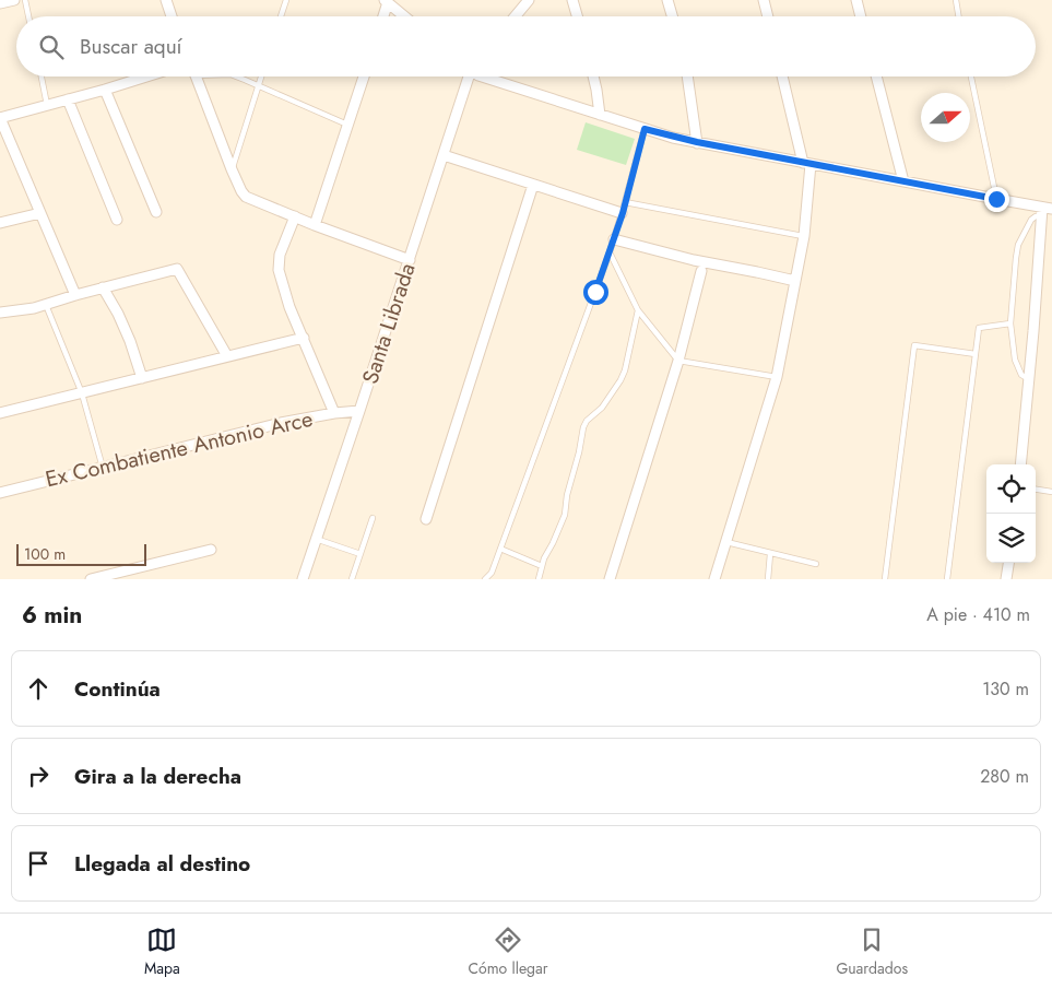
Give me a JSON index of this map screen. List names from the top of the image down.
{
  "streets": {
    "street": ["Santa Librada", "Ex Combatiente Antonio Arce"]
  },
  "crossings": [
    ["Santa Librada", "Ex Combatiente Antonio Arce"]
  ],
  "scale_bar": "100 m",
  "north": "right",
  "page": {
    "search": "Buscar aquí",
    "scale": "100 m",
    "heading": ["6 min", "A pie · 410 m"],
    "list": [
      ["Continúa", "130 m"],
      ["Gira a la derecha", "280 m"],
      "Llegada al destino"
    ],
    "nav": ["Mapa", "Cómo llegar", "Guardados"]
  }
}
